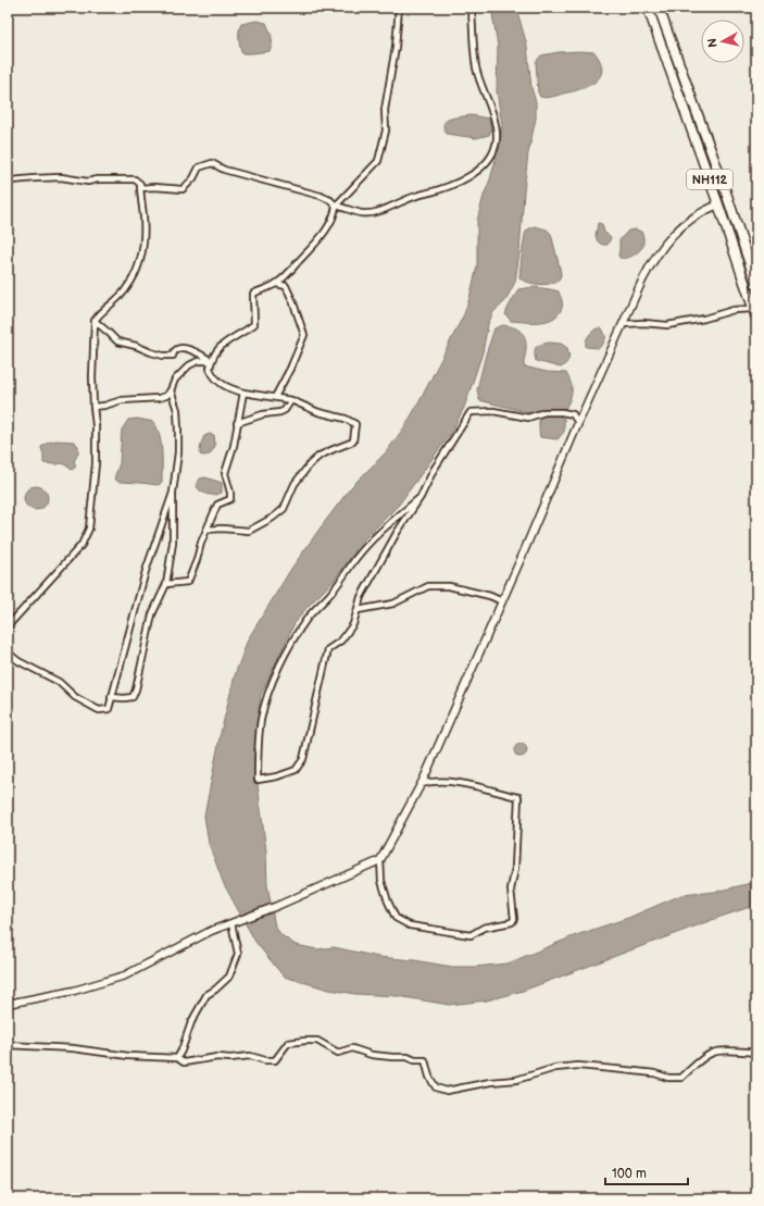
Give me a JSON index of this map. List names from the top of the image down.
{
  "streets": {
    "highway": ["NH112"]
  },
  "scale_bar": "100 m",
  "north": "left"
}
